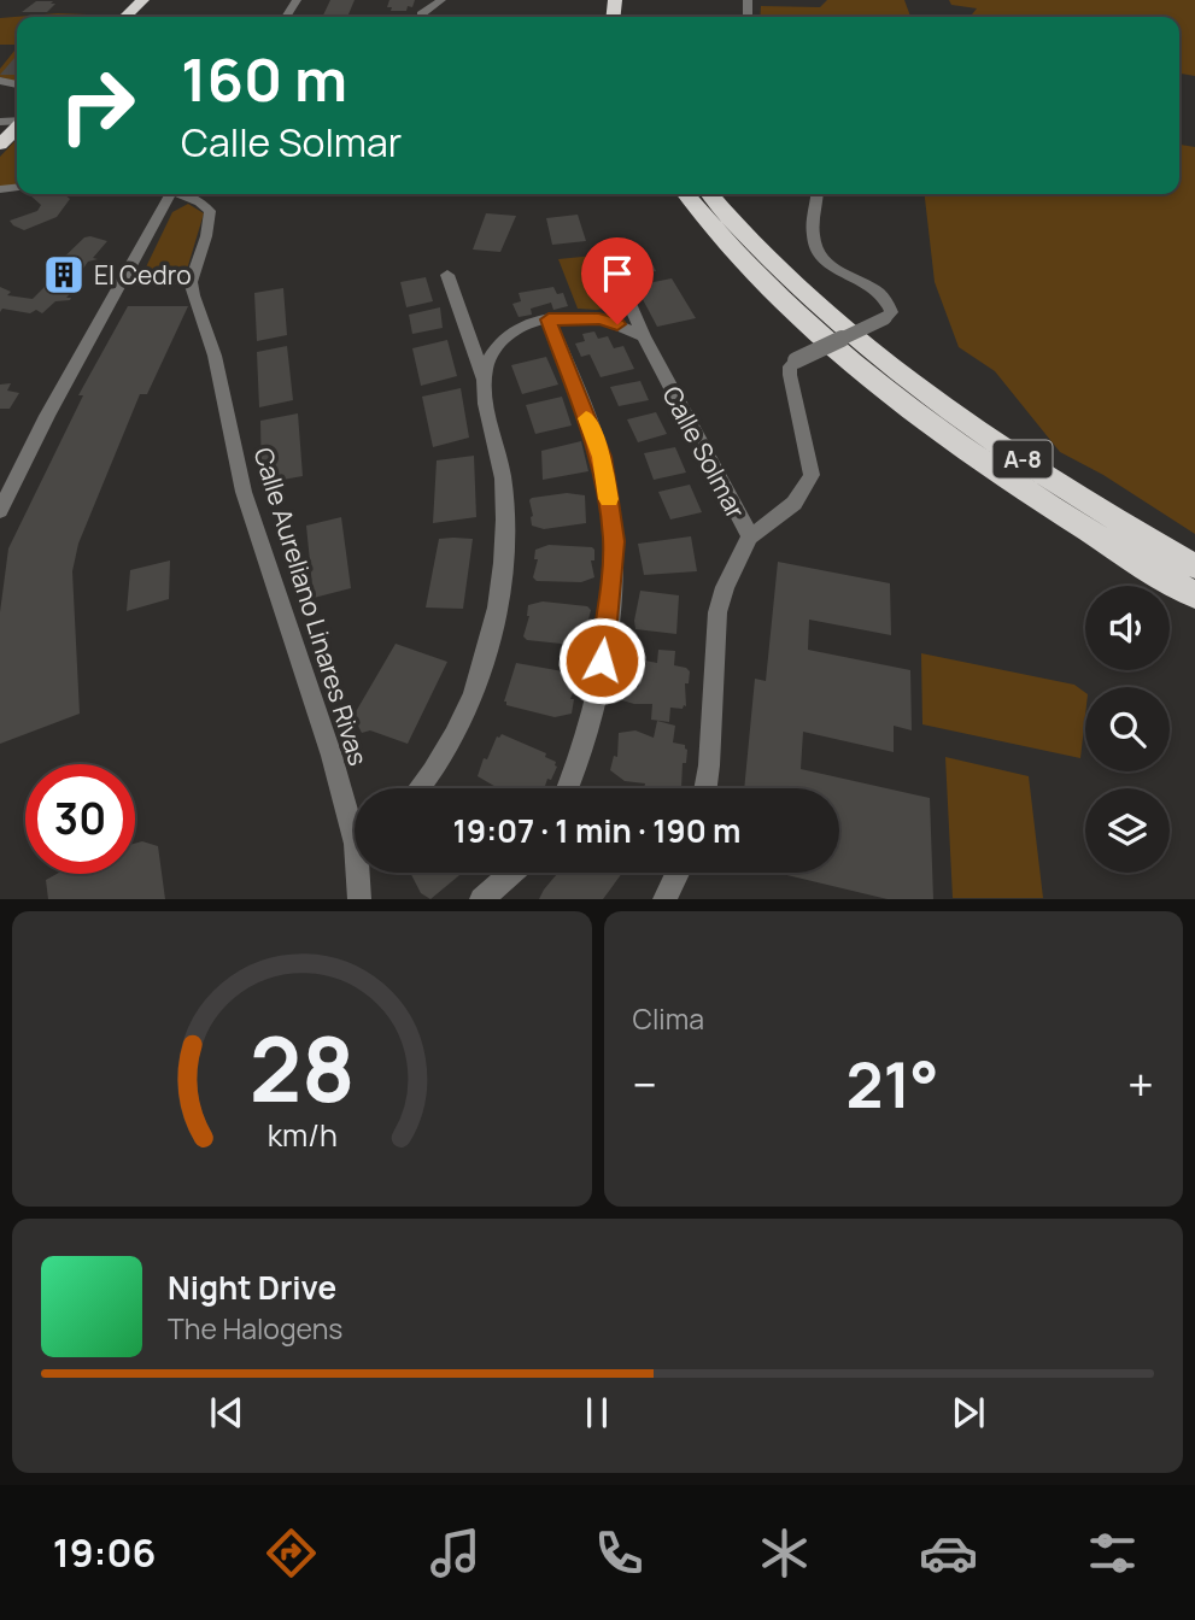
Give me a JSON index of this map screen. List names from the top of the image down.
{
  "streets": {
    "highway": ["A-8"],
    "street": ["Calle Solmar", "Calle Aureliano Linares Rivas"]
  },
  "places": {
    "building": ["El Cedro"]
  },
  "page": {
    "turn": ["160 m", "Calle Solmar"],
    "limit": "30",
    "trip": "19:07 · 1 min · 190 m",
    "tile": "Clima",
    "heat": ["−", "21°", "+"],
    "song": ["Night Drive", "The Halogens"],
    "tabs": "19:06",
    "gauge": ["28", "km/h"]
  }
}
